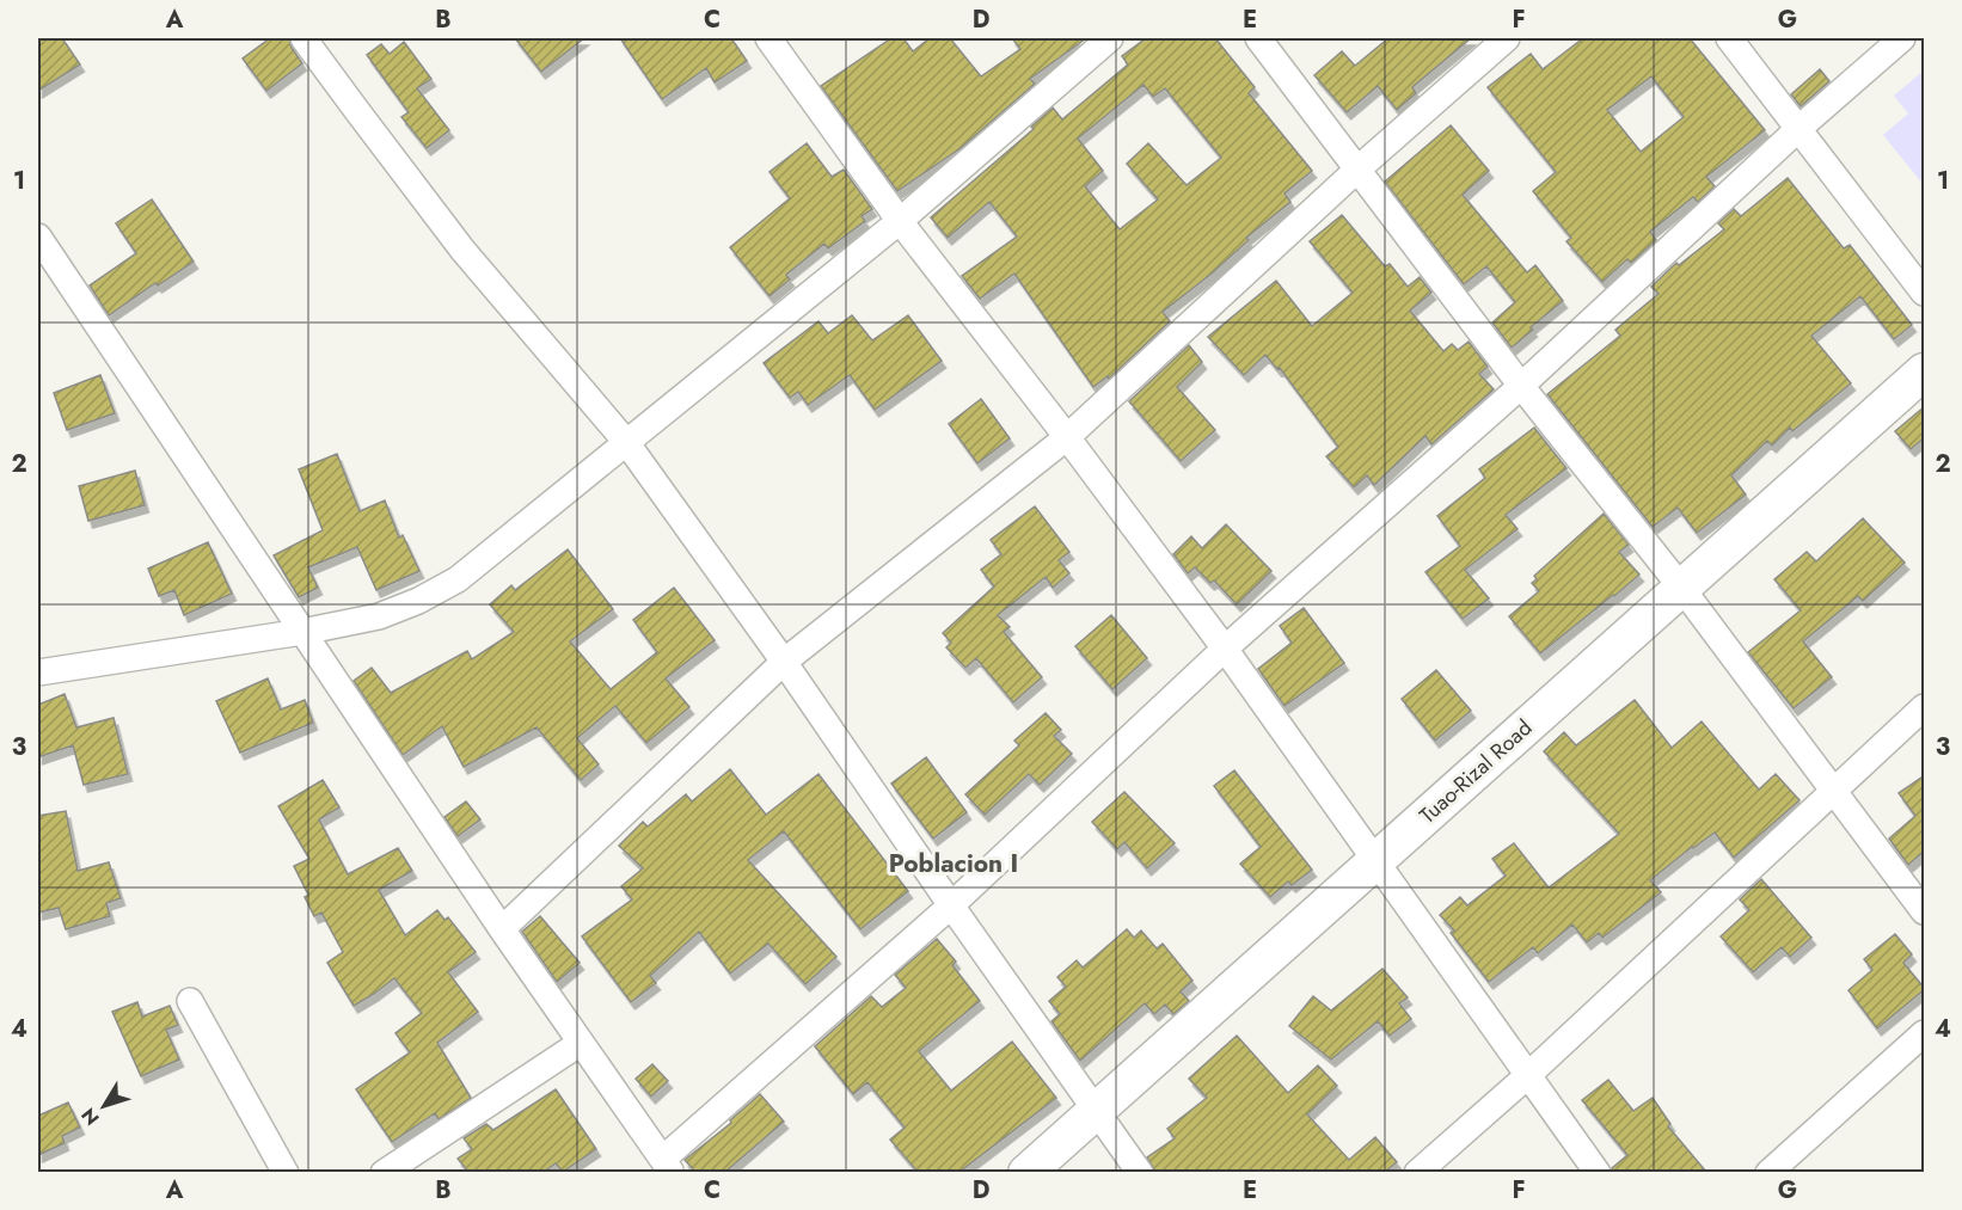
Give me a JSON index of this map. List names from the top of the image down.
{
  "streets": {
    "main road": ["Tuao-Rizal Road"]
  },
  "districts": ["Poblacion I"],
  "north": "bottom left",
  "grid": {
    "columns": [
      "A",
      "B",
      "C",
      "D",
      "E",
      "F",
      "G"
    ],
    "rows": [
      "1",
      "2",
      "3",
      "4"
    ]
  }
}
